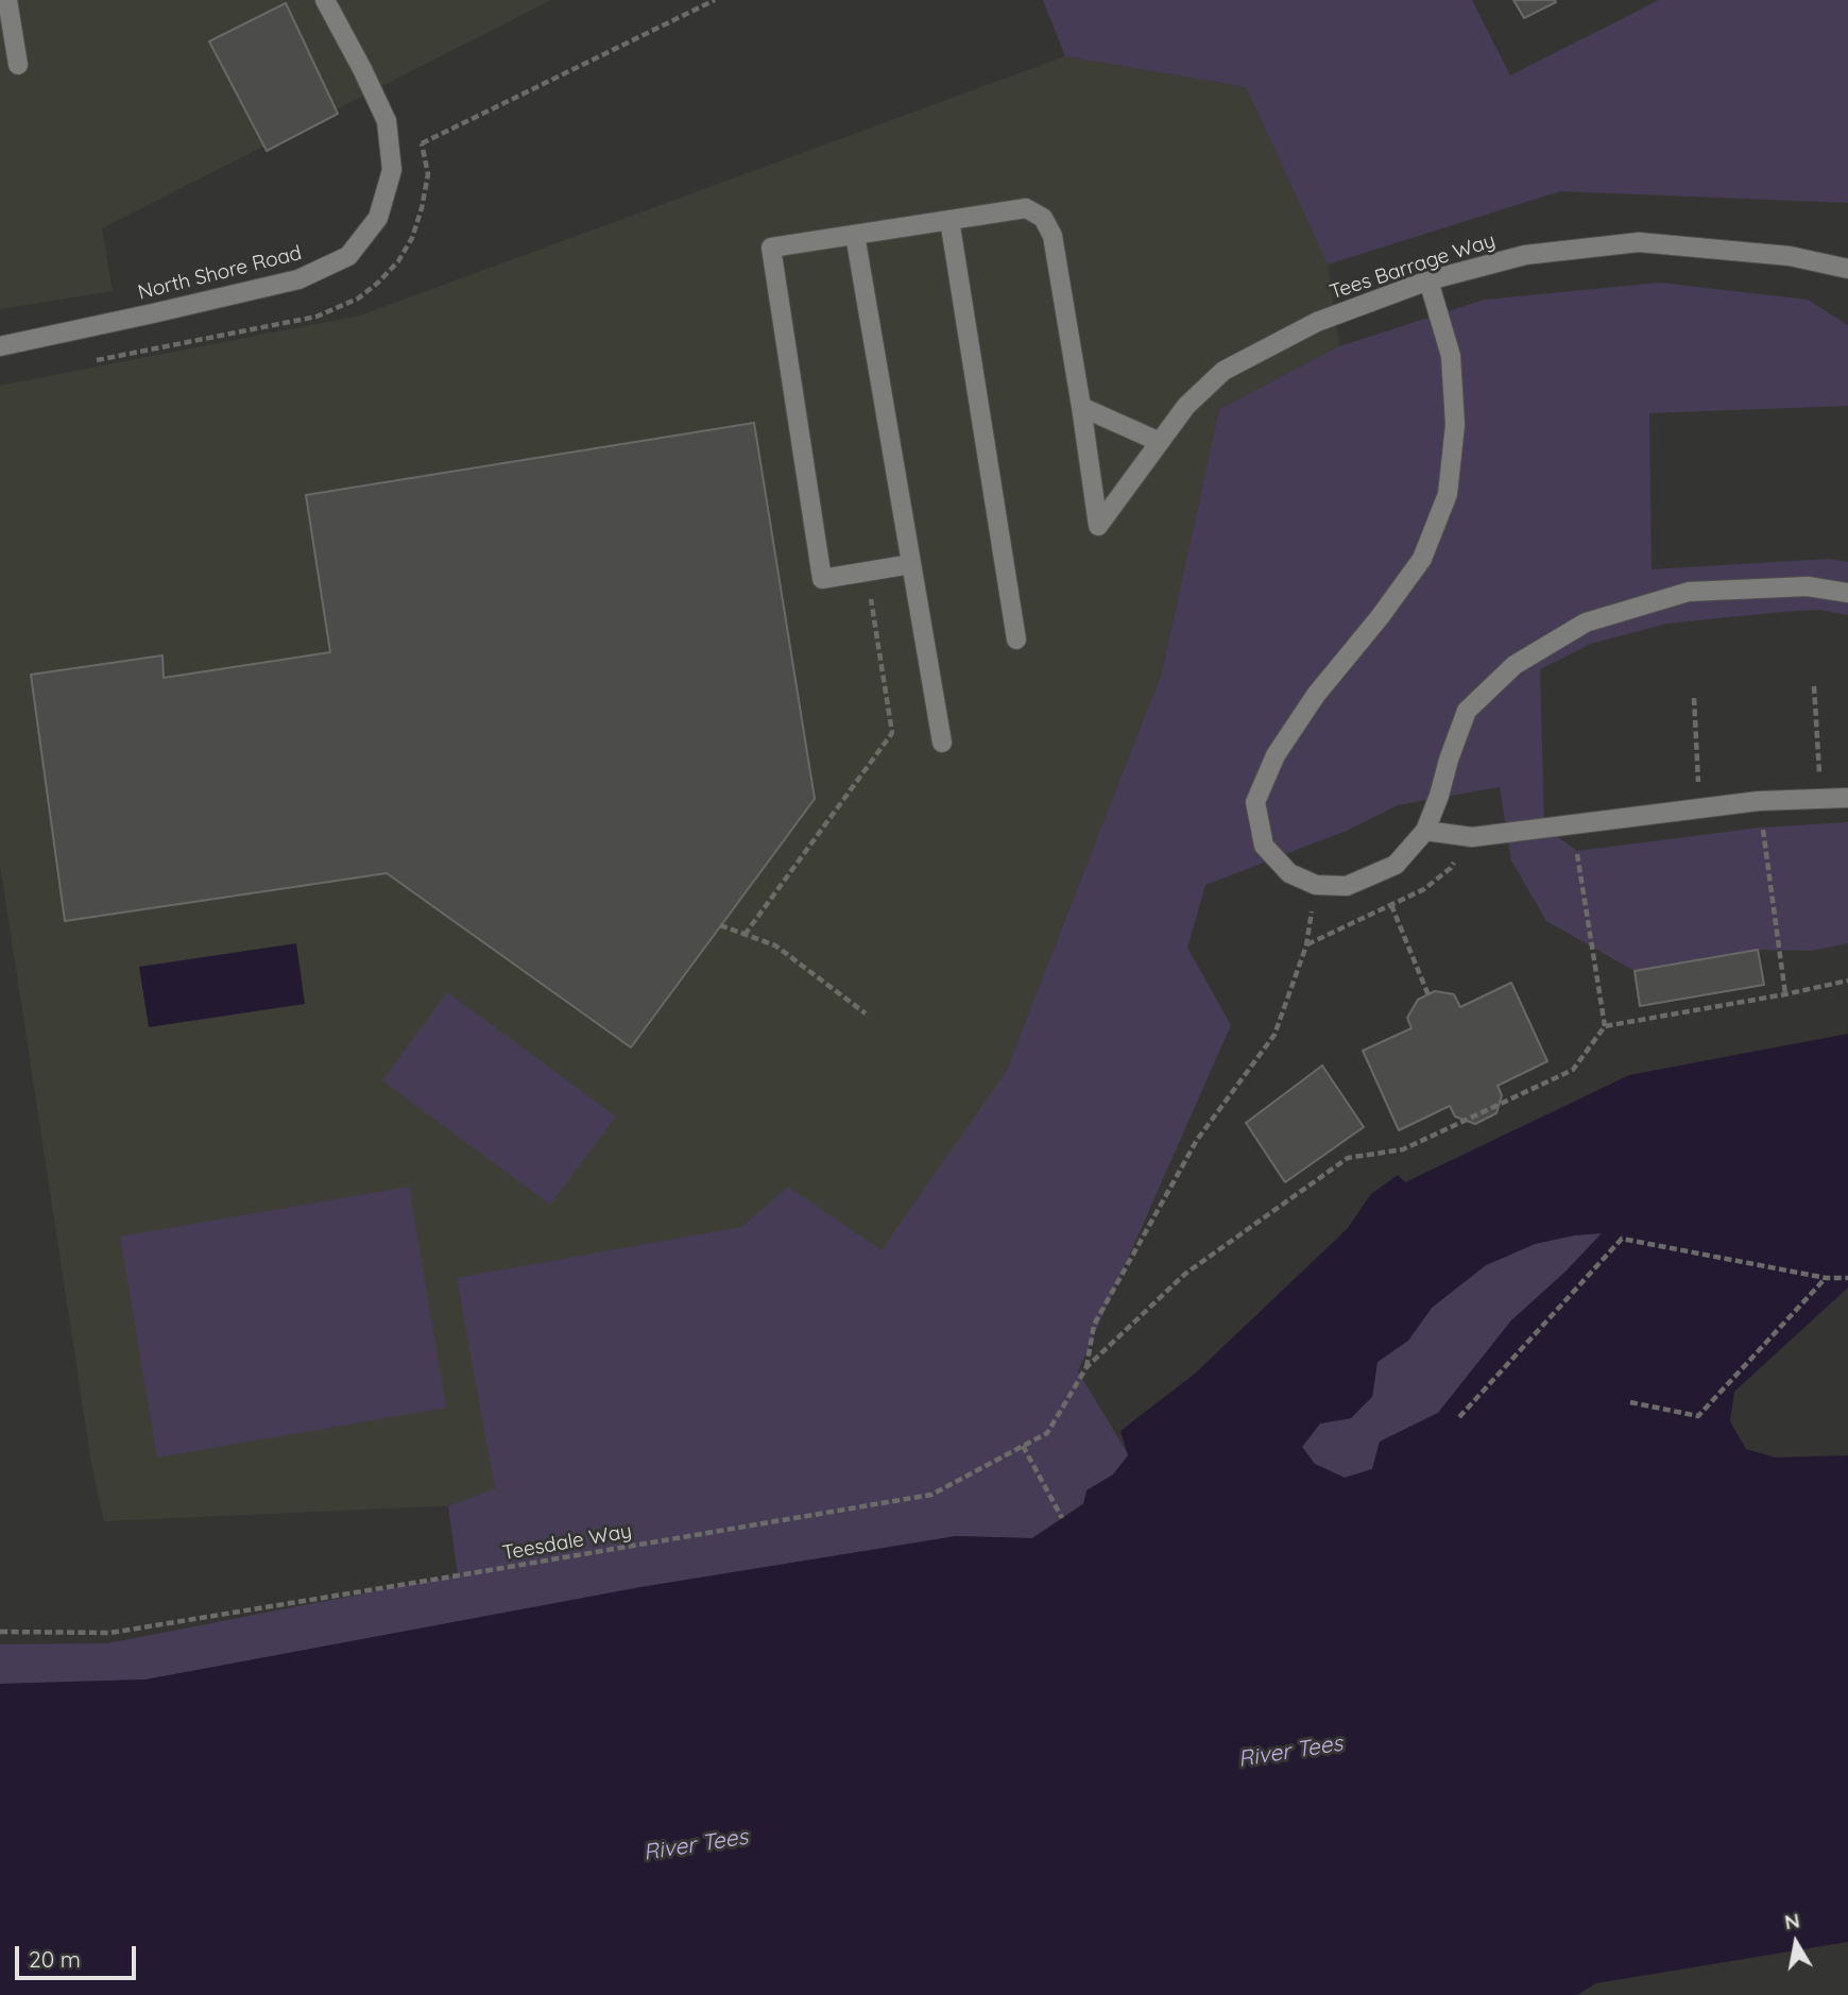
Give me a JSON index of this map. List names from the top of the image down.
{
  "streets": {
    "street": ["Tees Barrage Way", "North Shore Road"],
    "path": ["Teesdale Way"]
  },
  "water": ["River Tees"],
  "scale_bar": "20 m",
  "north": "top"
}
